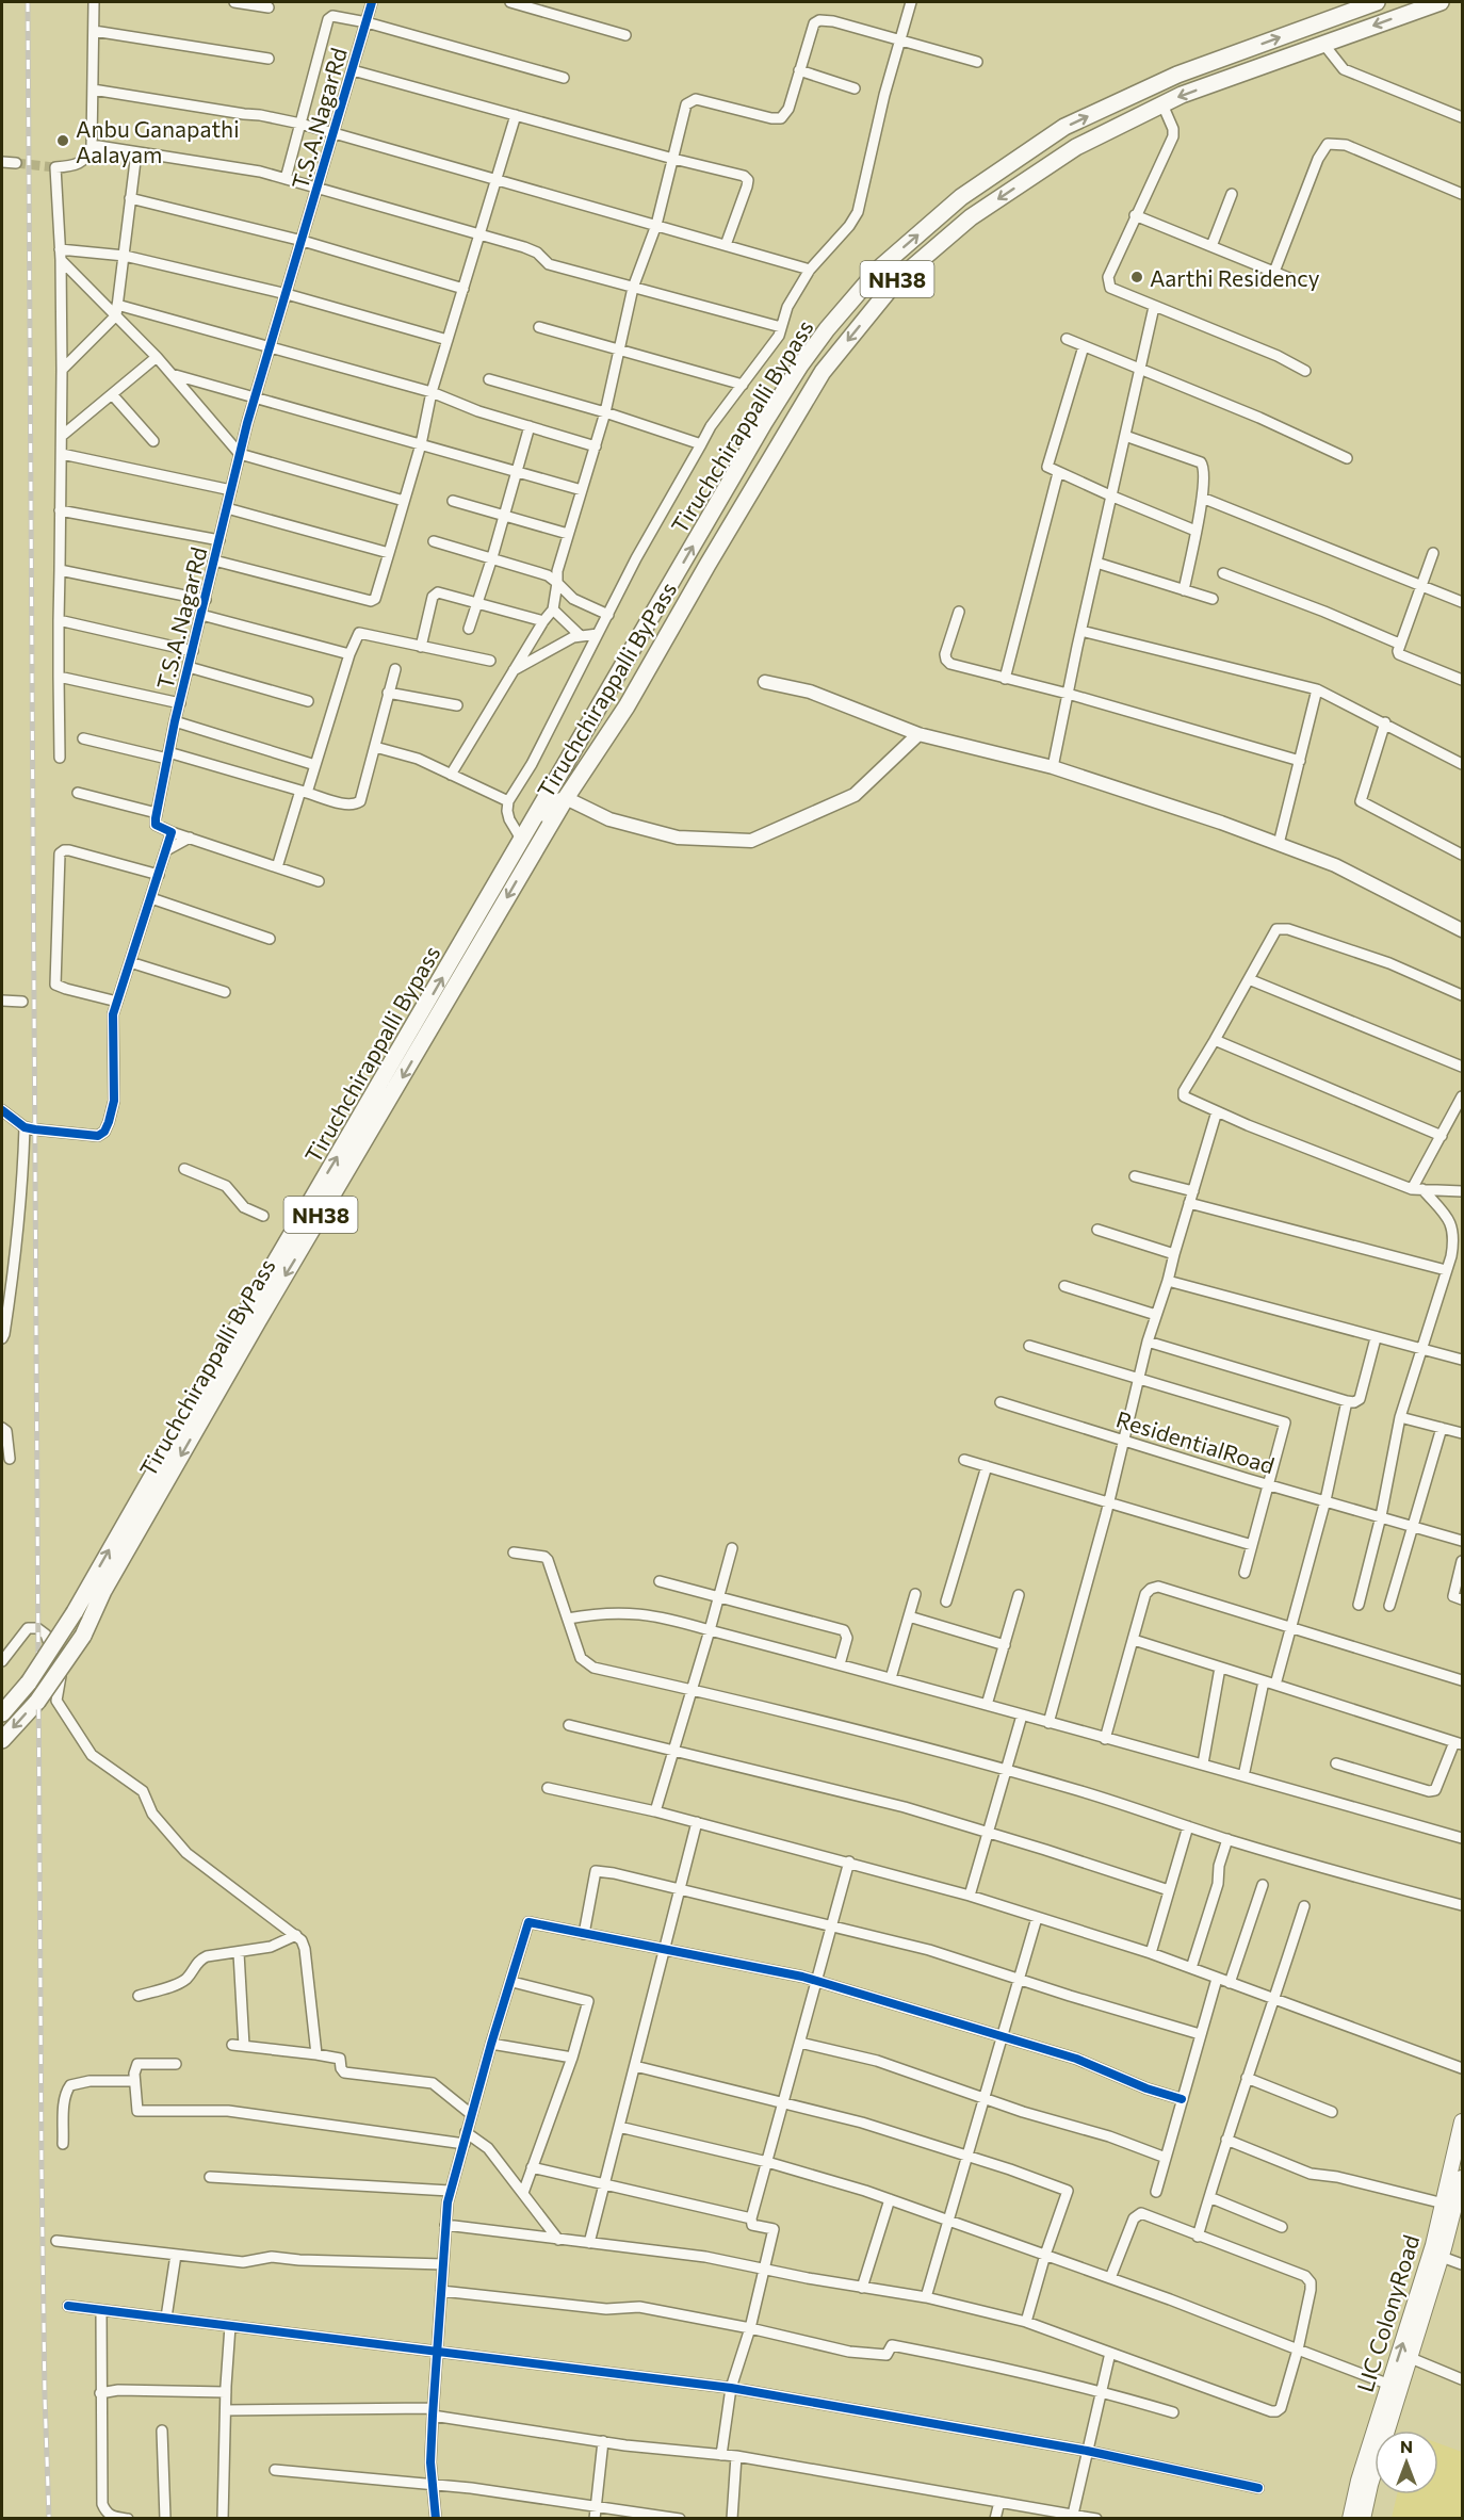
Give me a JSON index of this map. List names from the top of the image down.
{
  "streets": {
    "highway": ["NH38", "Tiruchchirappalli Bypass", "Tiruchchirappalli ByPass"],
    "main road": ["LIC ColonyRoad"],
    "street": ["T.S.A.NagarRd", "ResidentialRoad"]
  },
  "crossings": [
    ["Tiruchchirappalli Bypass", "Tiruchchirappalli ByPass"]
  ],
  "one_way": ["Tiruchchirappalli Bypass", "Tiruchchirappalli ByPass"],
  "places": ["Anbu Ganapathi Aalayam", "Aarthi Residency"],
  "north": "top"
}
